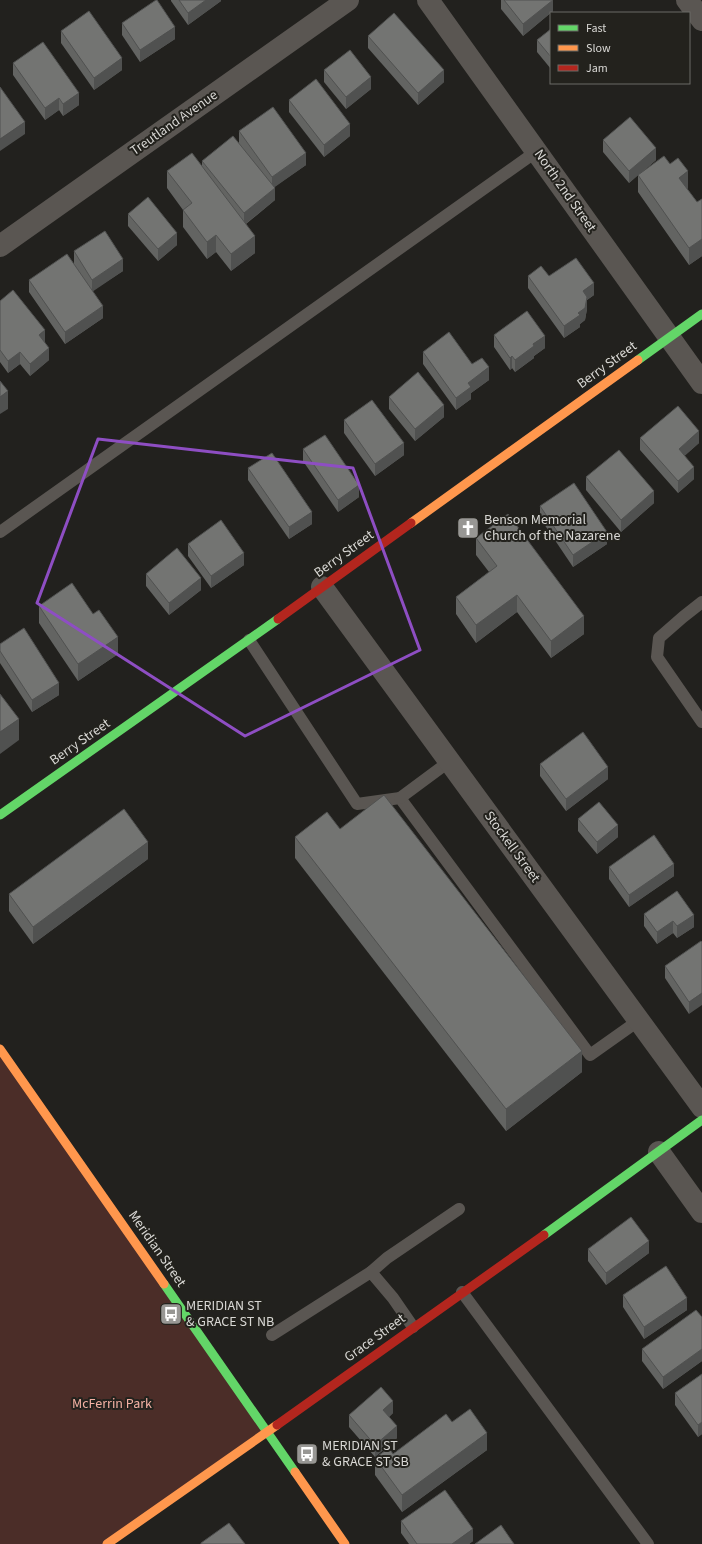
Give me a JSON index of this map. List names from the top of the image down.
{
  "streets": {
    "street": [
      "Treutland Avenue",
      "North 2nd Street",
      "Berry Street",
      "Stockell Street",
      "Meridian Street",
      "Grace Street"
    ]
  },
  "crossings": [
    ["North 2nd Street", "Berry Street"],
    ["Berry Street", "Stockell Street"],
    ["Meridian Street", "Grace Street"]
  ],
  "parks": ["McFerrin Park"],
  "places": {
    "church": ["Benson Memorial Church of the Nazarene"],
    "bus stop": ["MERIDIAN ST & GRACE ST NB", "MERIDIAN ST & GRACE ST SB"]
  },
  "legend": ["Fast", "Slow", "Jam"]
}
